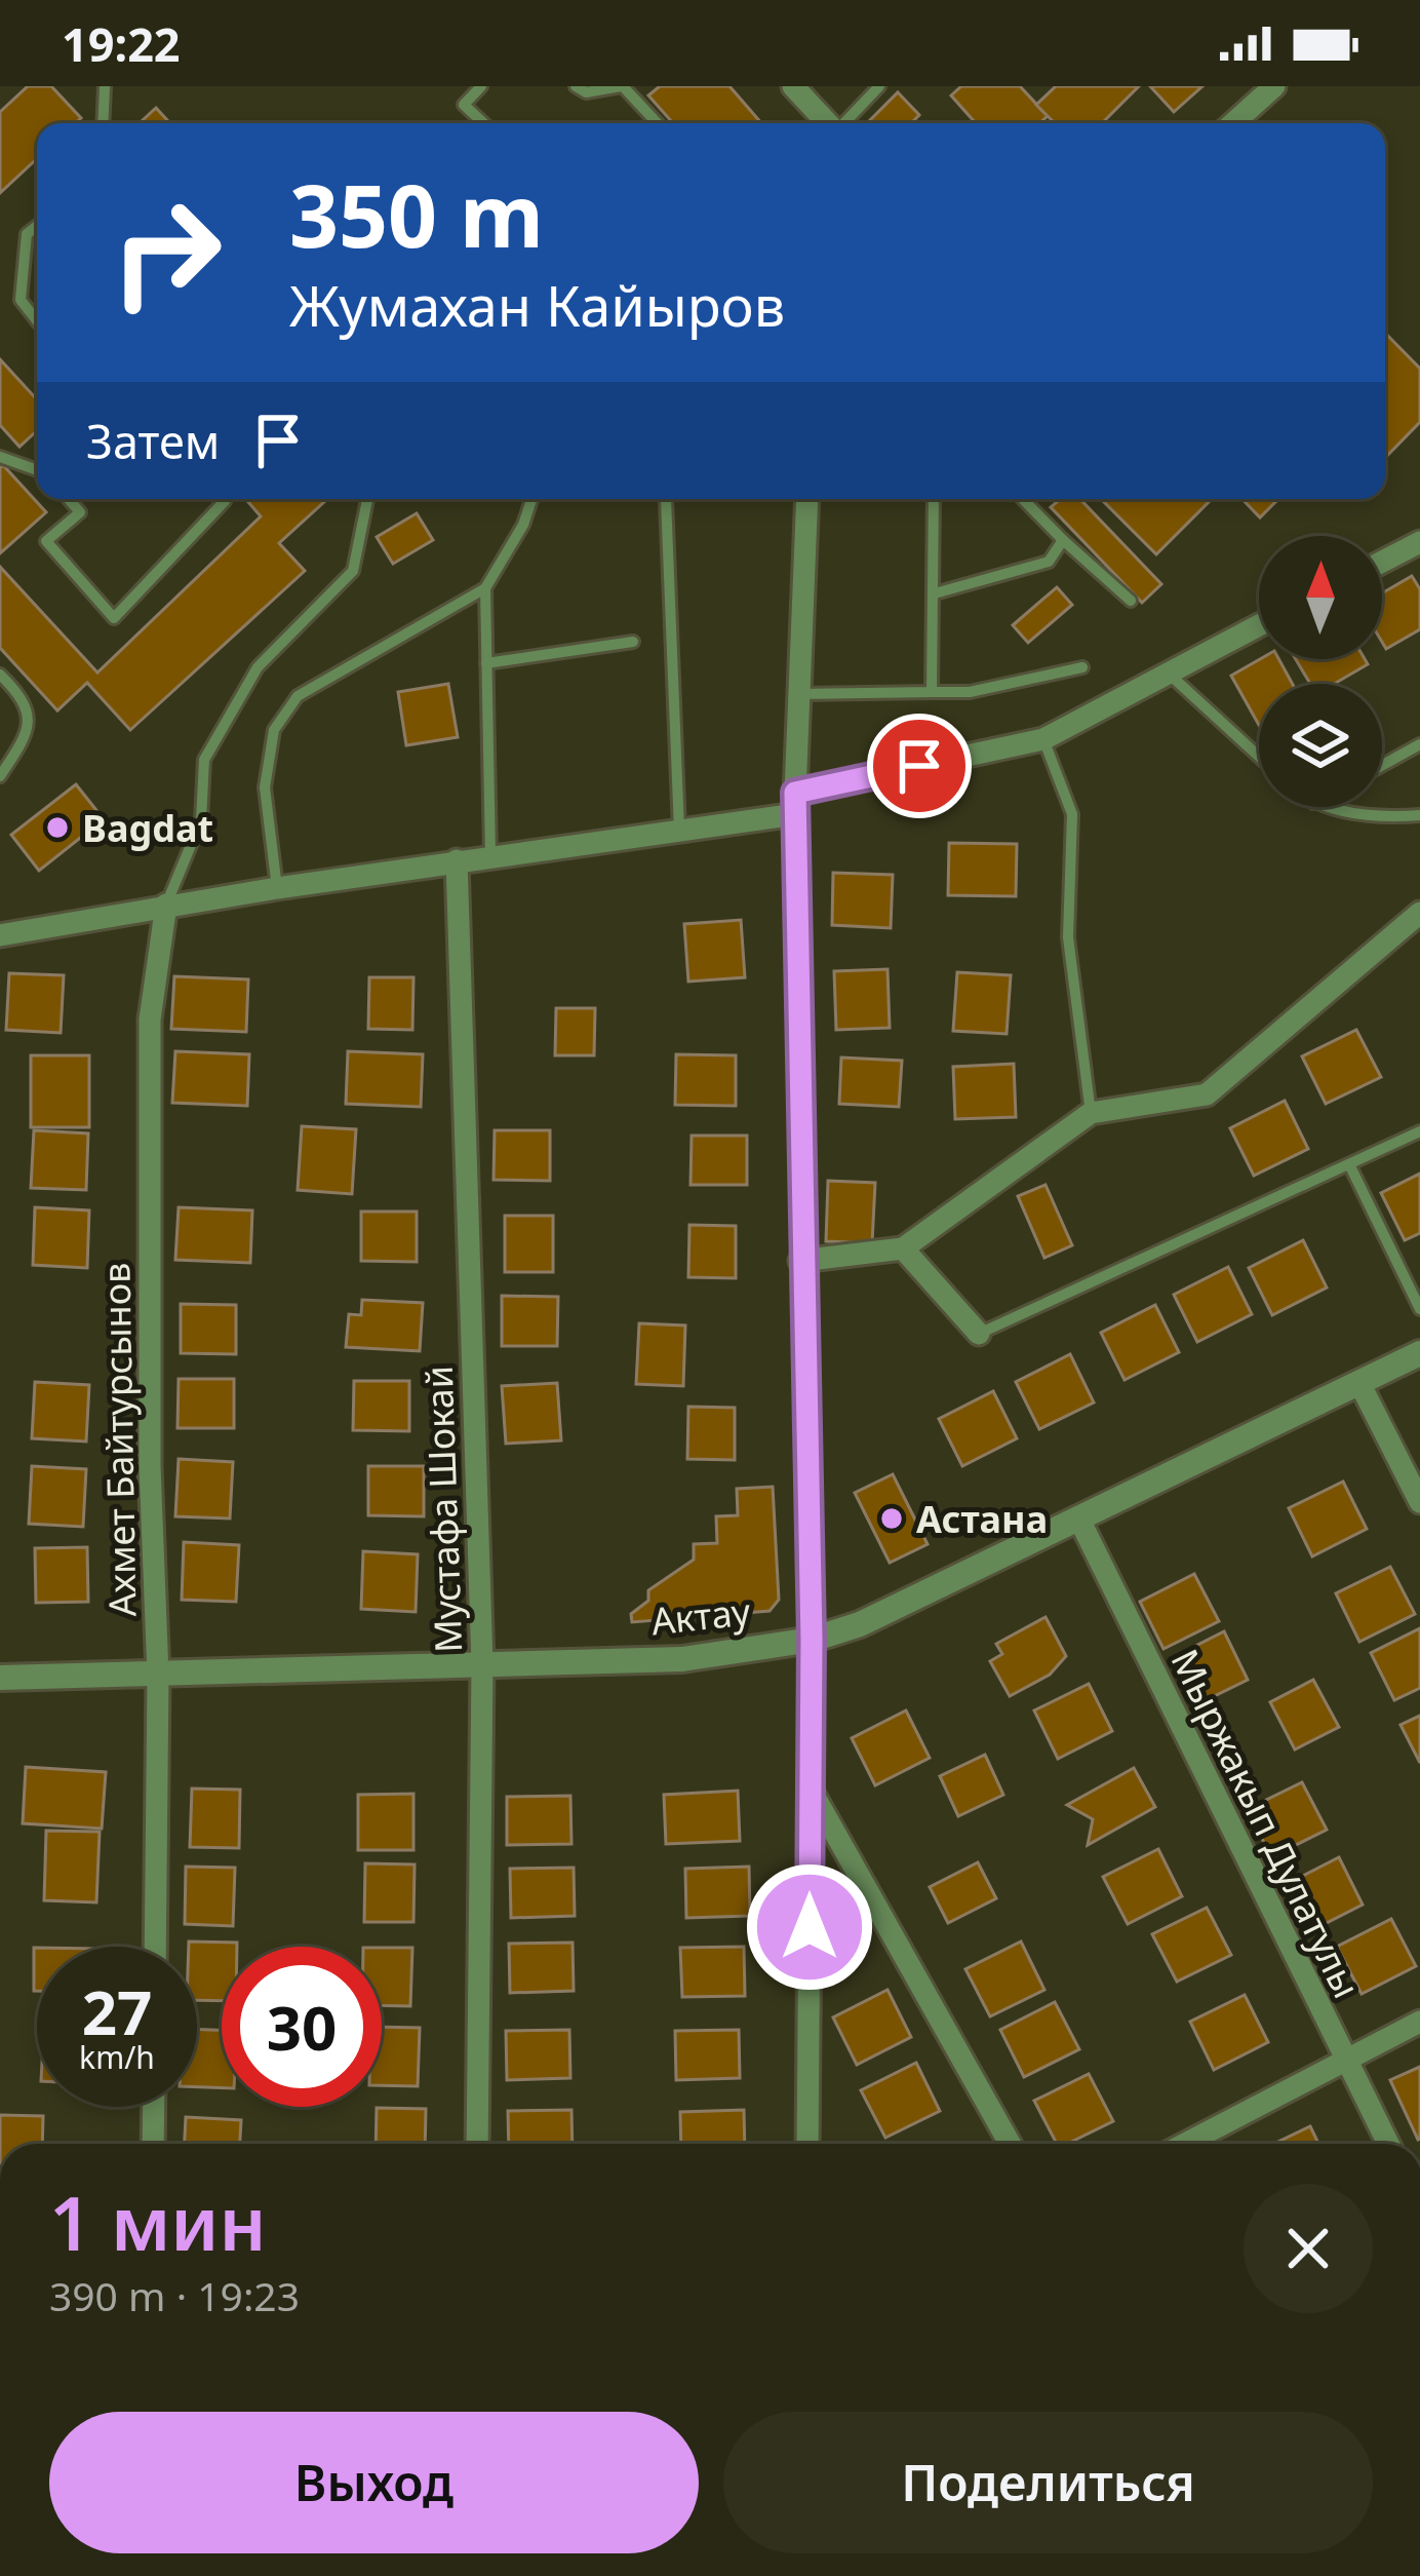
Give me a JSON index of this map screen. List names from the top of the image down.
{
  "streets": {
    "street": [
      "Ахмет Байтурсынов",
      "Мустафа Шокай",
      "Актау",
      "Мыржакып Дулатулы"
    ]
  },
  "crossings": [
    ["Ахмет Байтурсынов", "Актау"],
    ["Мустафа Шокай", "Актау"],
    ["Актау", "Мыржакып Дулатулы"]
  ],
  "places": ["Bagdat", "Астана"],
  "north": "top",
  "page": {
    "status": "19:22",
    "turn": ["350 m", "Жумахан Кайыров"],
    "then": "Затем",
    "speed": "27 km/h",
    "limit": "30",
    "heading": ["1 мин", "390 m · 19:23"],
    "buttons": ["Выход", "Поделиться"]
  }
}
